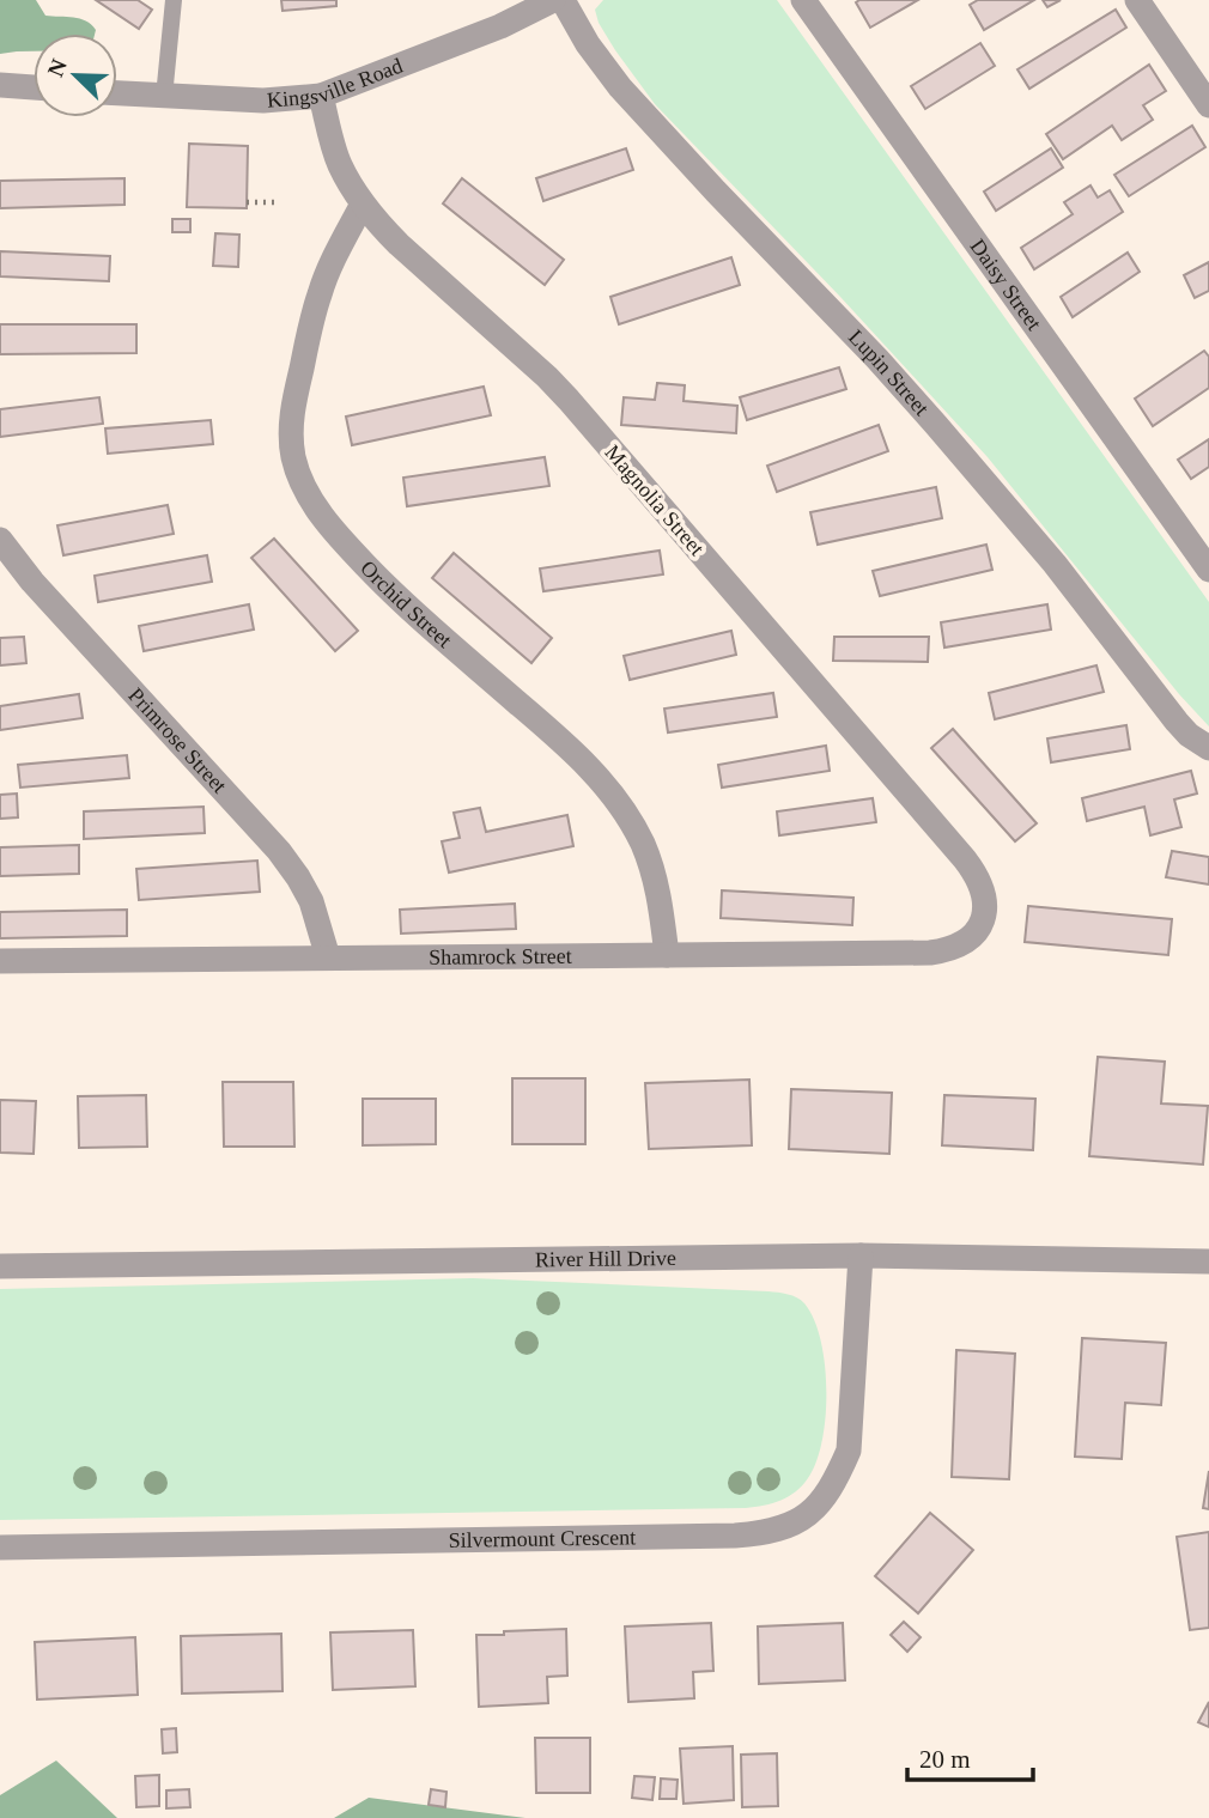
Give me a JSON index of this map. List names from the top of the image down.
{
  "streets": {
    "street": [
      "Kingsville Road",
      "Daisy Street",
      "Lupin Street",
      "Magnolia Street",
      "Orchid Street",
      "Primrose Street",
      "Shamrock Street",
      "River Hill Drive",
      "Silvermount Crescent"
    ]
  },
  "crossings": [
    ["Kingsville Road", "Magnolia Street"],
    ["Magnolia Street", "Orchid Street"],
    ["Magnolia Street", "Shamrock Street"],
    ["Orchid Street", "Shamrock Street"],
    ["Primrose Street", "Shamrock Street"],
    ["River Hill Drive", "Silvermount Crescent"]
  ],
  "scale_bar": "20 m",
  "north": "top left"
}
